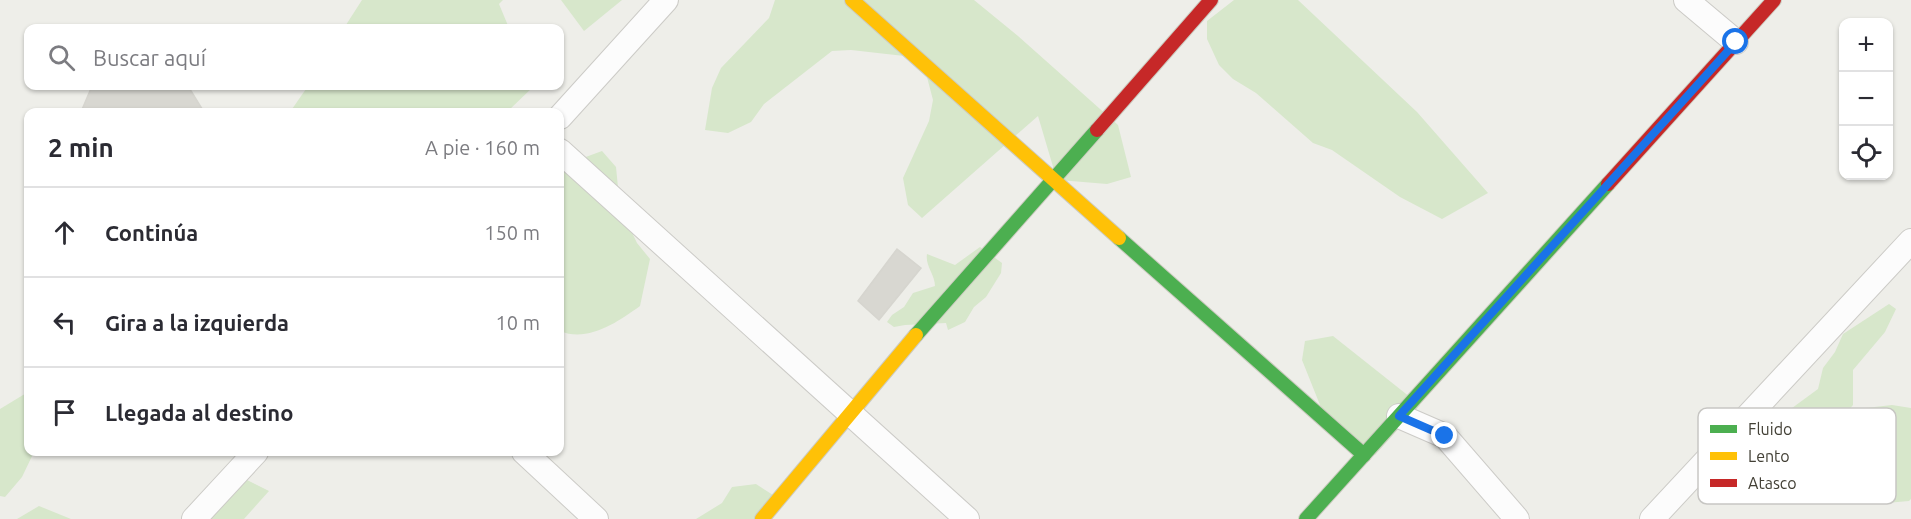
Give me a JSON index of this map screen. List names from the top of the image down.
{
  "legend": ["Fluido", "Lento", "Atasco"],
  "page": {
    "map_buttons": ["+", "−"],
    "search": "Buscar aquí",
    "heading": ["2 min", "A pie · 160 m"],
    "list": [
      ["Continúa", "150 m"],
      ["Gira a la izquierda", "10 m"],
      "Llegada al destino"
    ]
  }
}
